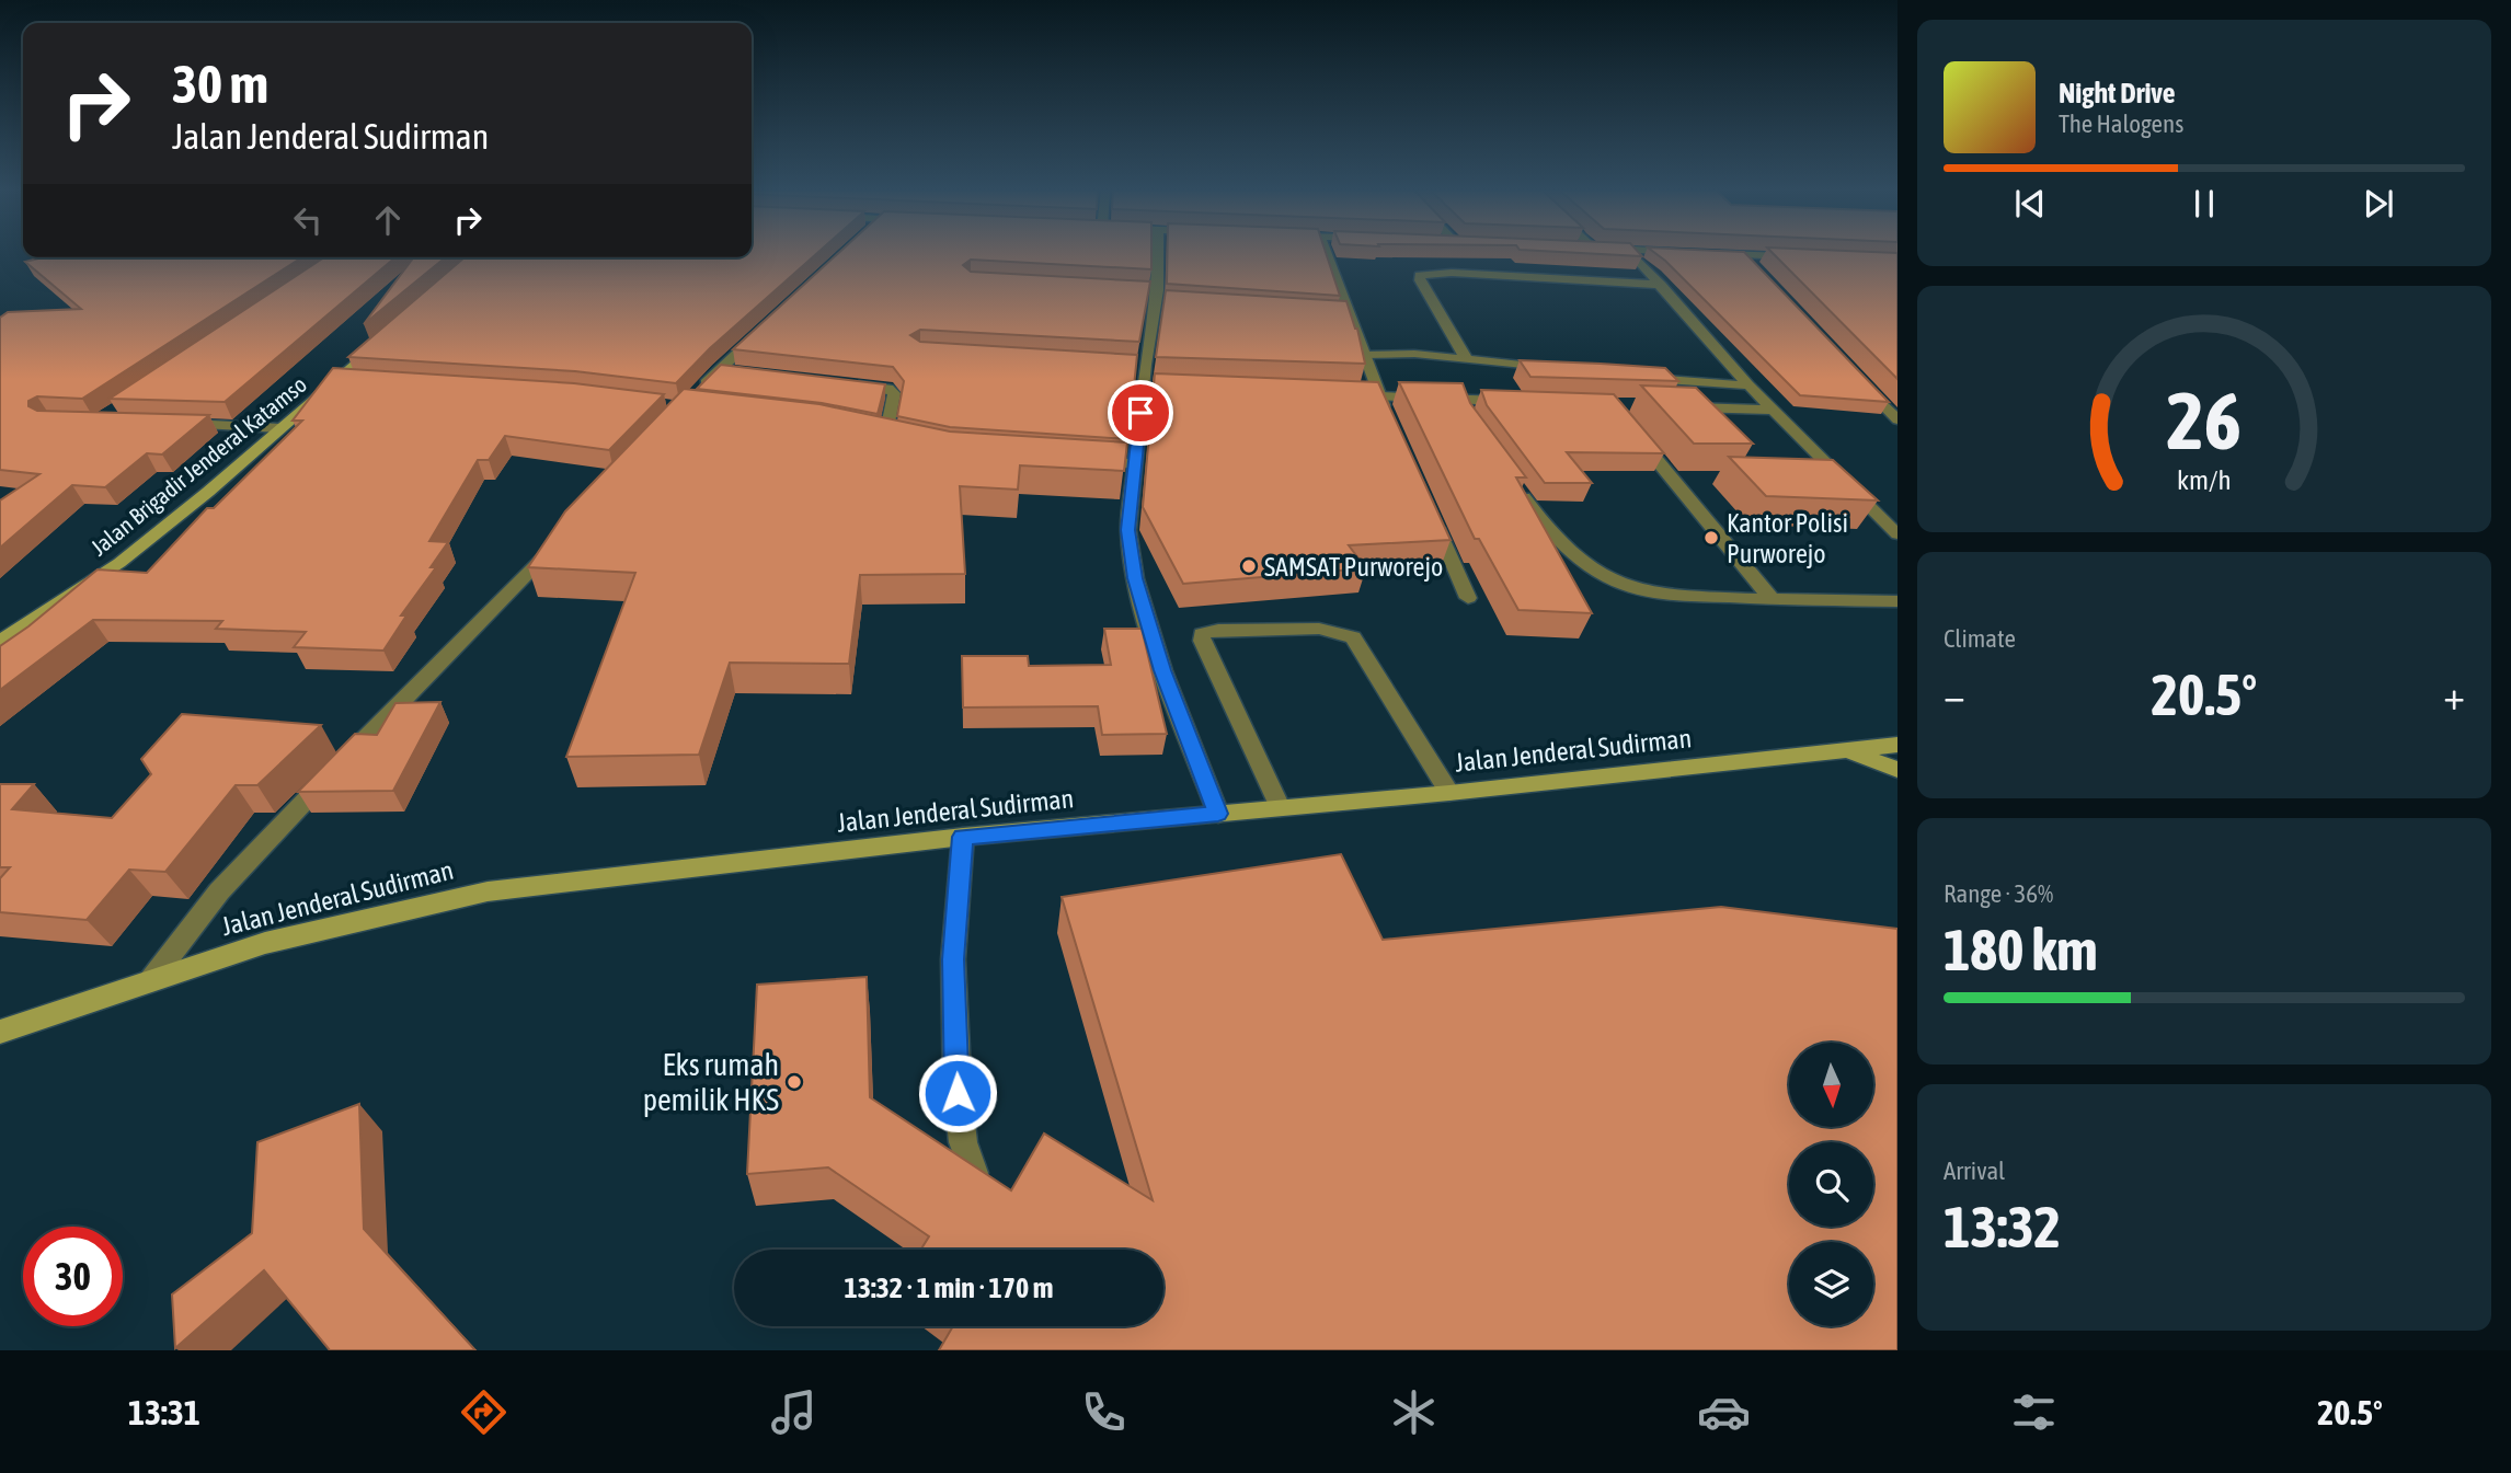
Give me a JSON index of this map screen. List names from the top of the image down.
{
  "streets": {
    "main road": ["Jalan Brigadir Jenderal Katamso", "Jalan Jenderal Sudirman"]
  },
  "places": ["Kantor Polisi Purworejo", "SAMSAT Purworejo", "Eks rumah pemilik HKS"],
  "north": "bottom",
  "page": {
    "turn": ["30 m", "Jalan Jenderal Sudirman"],
    "song": ["Night Drive", "The Halogens"],
    "tile": [
      "Climate",
      ["Range · 36%", "180 km"],
      ["Arrival", "13:32"]
    ],
    "heat": ["−", "20.5°", "+"],
    "limit": "30",
    "trip": "13:32 · 1 min · 170 m",
    "tabs": ["13:31", "20.5°"],
    "gauge": ["26", "km/h"]
  }
}
